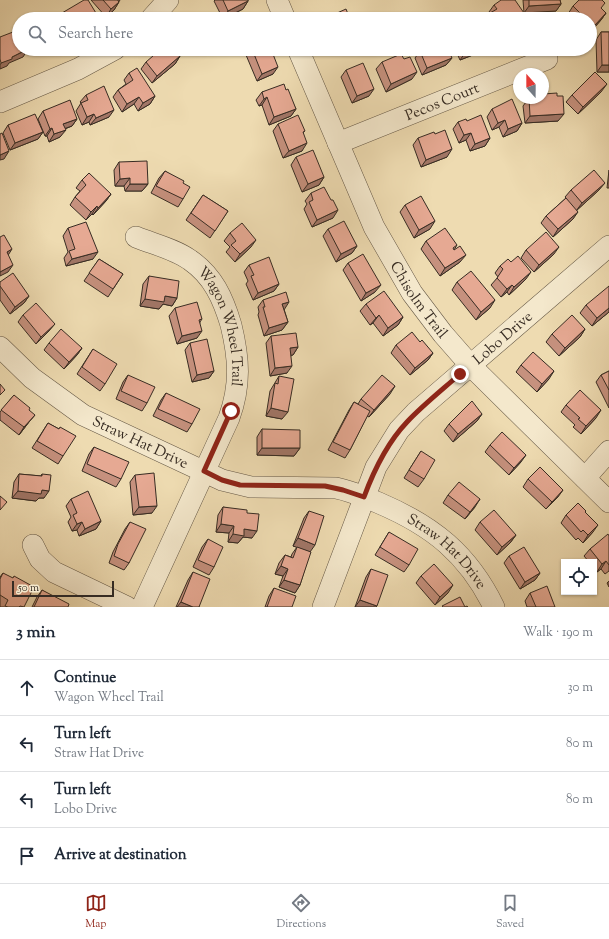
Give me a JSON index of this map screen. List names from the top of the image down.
{
  "streets": {
    "street": [
      "Pecos Court",
      "Chisolm Trail",
      "Wagon Wheel Trail",
      "Lobo Drive",
      "Straw Hat Drive"
    ]
  },
  "crossings": [
    ["Pecos Court", "Chisolm Trail"],
    ["Chisolm Trail", "Lobo Drive"],
    ["Wagon Wheel Trail", "Straw Hat Drive"],
    ["Lobo Drive", "Straw Hat Drive"]
  ],
  "scale_bar": "50 m",
  "north": "top",
  "page": {
    "search": "Search here",
    "scale": "50 m",
    "heading": ["3 min", "Walk · 190 m"],
    "list": [
      ["Continue", "Wagon Wheel Trail", "30 m"],
      ["Turn left", "Straw Hat Drive", "80 m"],
      ["Turn left", "Lobo Drive", "80 m"],
      "Arrive at destination"
    ],
    "nav": ["Map", "Directions", "Saved"]
  }
}
